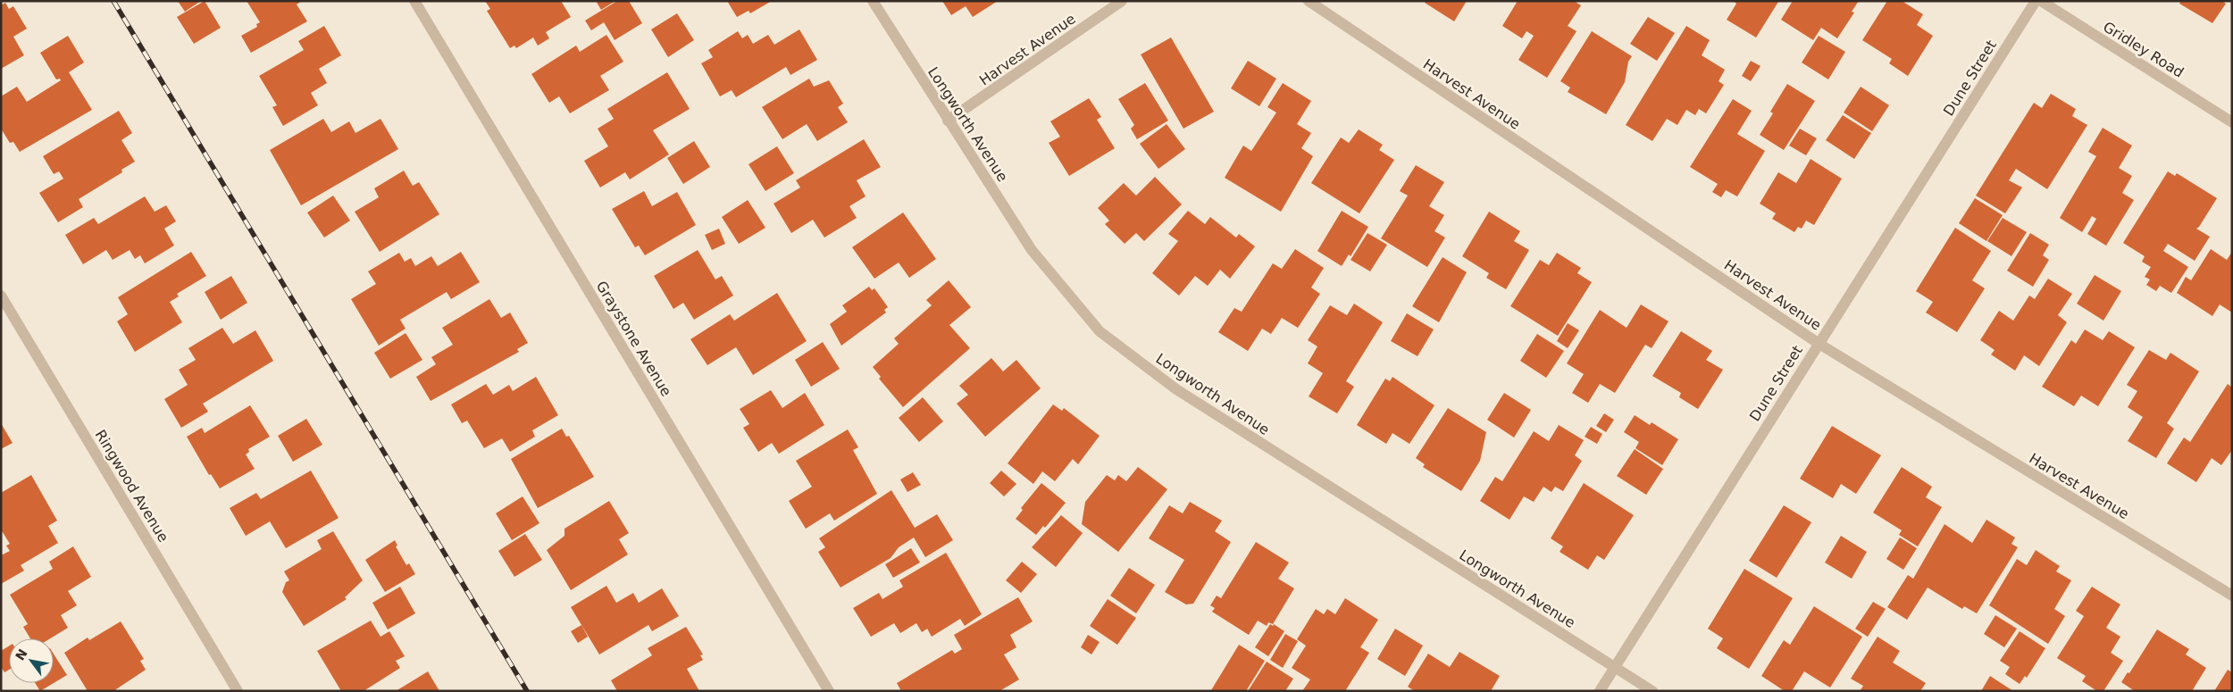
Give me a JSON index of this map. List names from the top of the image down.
{
  "streets": {
    "street": [
      "Harvest Avenue",
      "Gridley Road",
      "Dune Street",
      "Longworth Avenue",
      "Graystone Avenue",
      "Ringwood Avenue"
    ]
  },
  "crossings": [
    ["Harvest Avenue", "Dune Street"],
    ["Harvest Avenue", "Longworth Avenue"],
    ["Dune Street", "Longworth Avenue"]
  ],
  "north": "top left"
}
